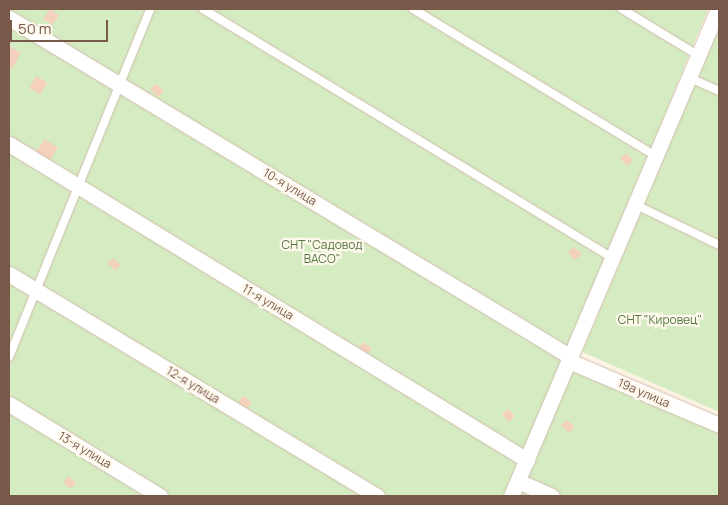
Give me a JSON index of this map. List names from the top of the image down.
{
  "streets": {
    "street": [
      "10-я улица",
      "11-я улица",
      "12-я улица",
      "19а улица",
      "13-я улица"
    ]
  },
  "crossings": [
    ["10-я улица", "19а улица"]
  ],
  "parks": ["СНТ \"Садовод ВАСО\"", "СНТ \"Кировец\""],
  "scale_bar": "50 m"
}
